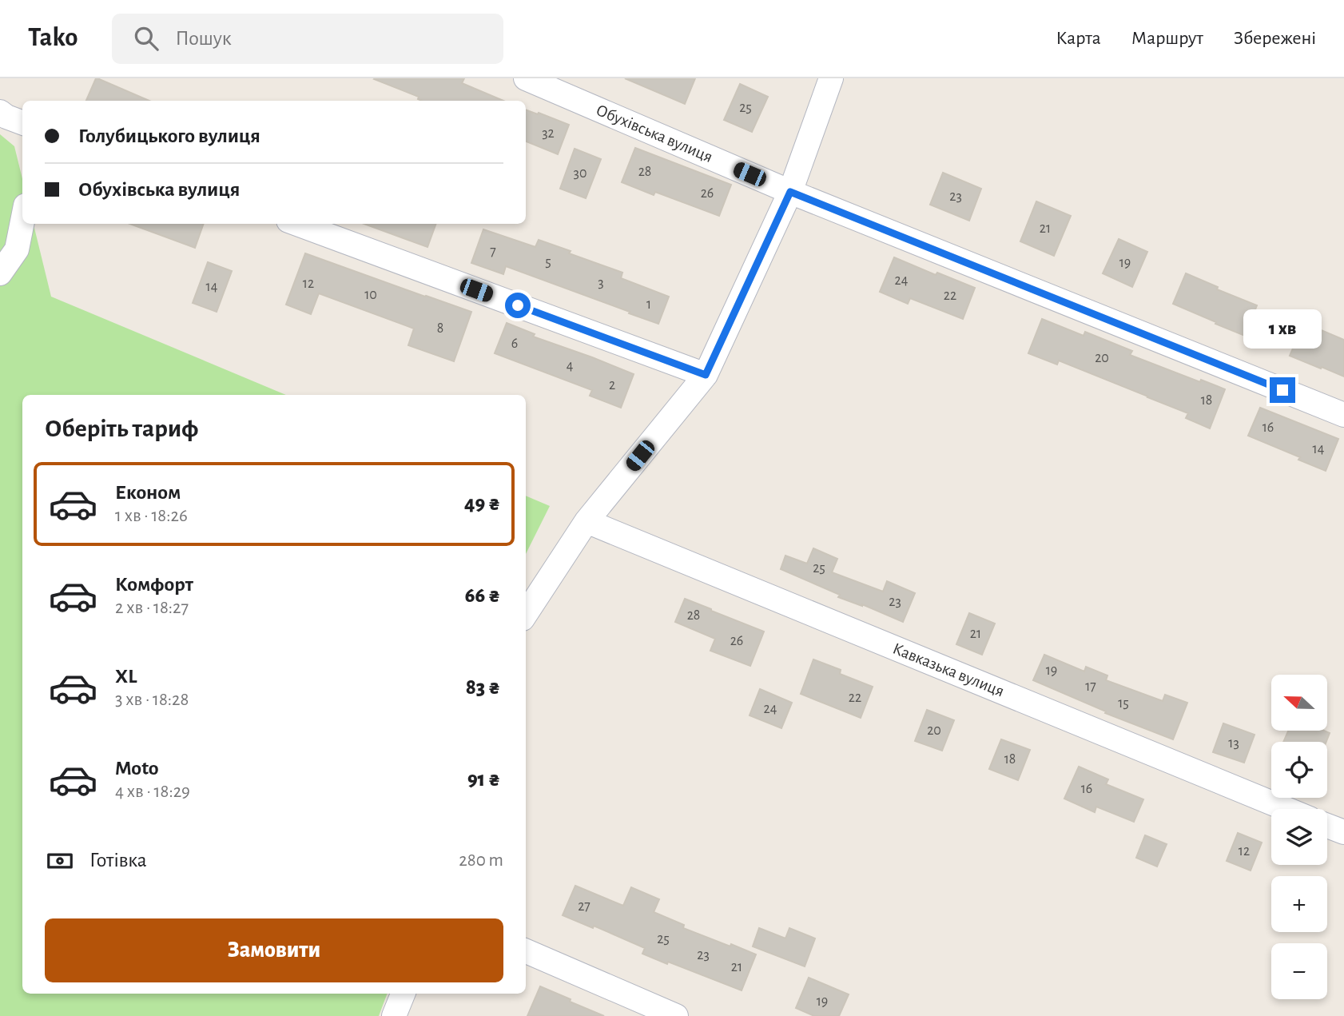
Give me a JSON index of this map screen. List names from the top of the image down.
{
  "streets": {
    "street": ["Обухівська вулиця", "Кавказька вулиця"]
  },
  "house_numbers": [
    "25",
    "32",
    "28",
    "30",
    "26",
    "23",
    "21",
    "7",
    "5",
    "19",
    "24",
    "3",
    "12",
    "14",
    "10",
    "22",
    "1",
    "8",
    "6",
    "20",
    "4",
    "2",
    "18",
    "16",
    "14",
    "25",
    "23",
    "28",
    "21",
    "26",
    "19",
    "17",
    "22",
    "15",
    "24",
    "20",
    "13",
    "18",
    "16",
    "12",
    "27",
    "25",
    "23",
    "21",
    "19"
  ],
  "north": "left",
  "page": {
    "header": "Tako",
    "search": "Пошук",
    "nav": ["Карта", "Маршрут", "Збережені"],
    "banner": ["Голубицького вулиця", "Обухівська вулиця"],
    "bubble": "1 хв",
    "heading": "Оберіть тариф",
    "list": [
      {
        "name": "Економ",
        "note": "1 хв · 18:26",
        "value": "49 ₴"
      },
      {
        "name": "Комфорт",
        "note": "2 хв · 18:27",
        "value": "66 ₴"
      },
      {
        "name": "XL",
        "note": "3 хв · 18:28",
        "value": "83 ₴"
      },
      {
        "name": "Moto",
        "note": "4 хв · 18:29",
        "value": "91 ₴"
      }
    ],
    "map_buttons": ["+", "−"],
    "pay": ["Готівка", "280 m"],
    "buttons": "Замовити"
  }
}
